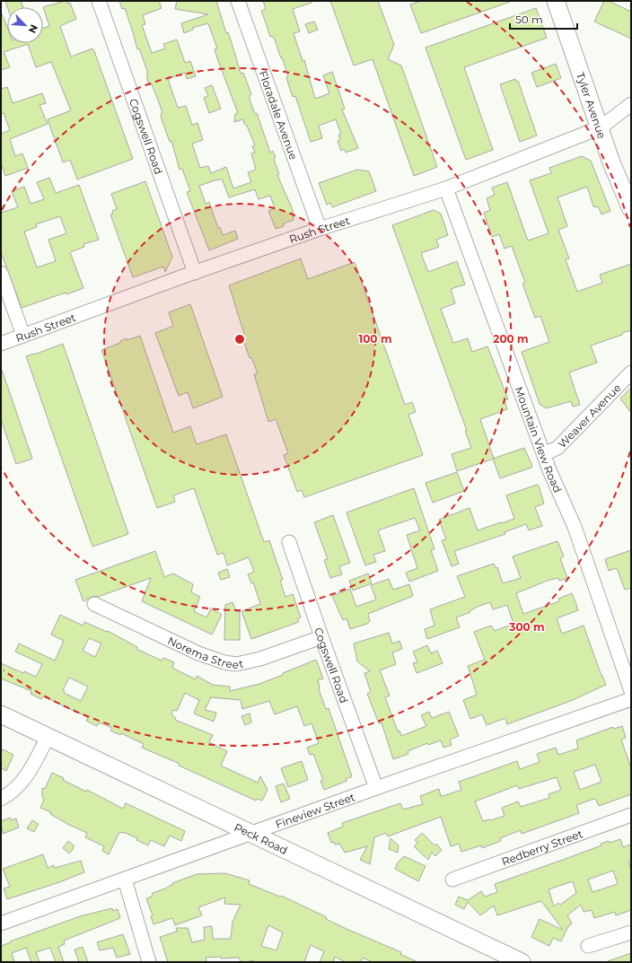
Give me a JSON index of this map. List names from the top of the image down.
{
  "streets": {
    "main road": ["Tyler Avenue", "Peck Road"],
    "street": [
      "Floradale Avenue",
      "Cogswell Road",
      "Rush Street",
      "Weaver Avenue",
      "Mountain View Road",
      "Norema Street",
      "Fineview Street",
      "Redberry Street"
    ]
  },
  "crossings": [
    ["Tyler Avenue", "Rush Street"],
    ["Floradale Avenue", "Rush Street"],
    ["Cogswell Road", "Rush Street"],
    ["Cogswell Road", "Norema Street"],
    ["Cogswell Road", "Fineview Street"],
    ["Rush Street", "Mountain View Road"],
    ["Weaver Avenue", "Mountain View Road"],
    ["Fineview Street", "Peck Road"]
  ],
  "scale_bar": "50 m",
  "north": "bottom right",
  "rings": ["100 m", "200 m", "300 m"]
}
